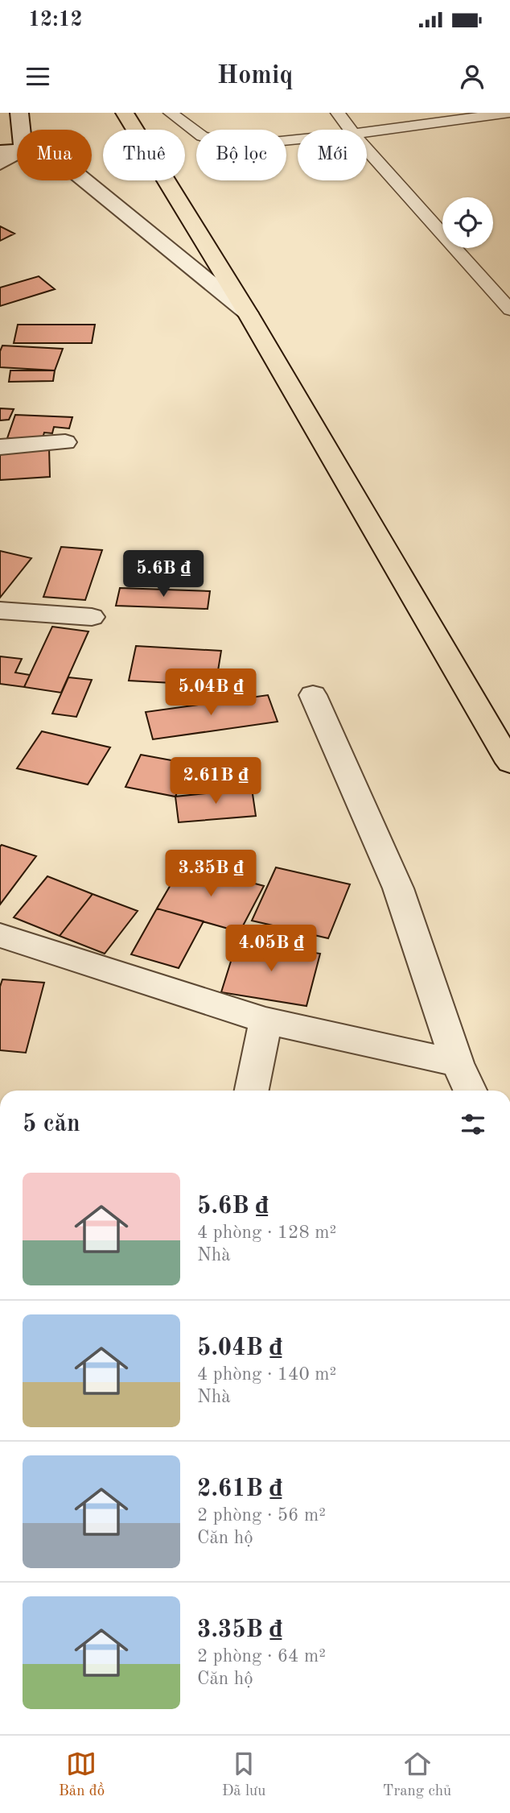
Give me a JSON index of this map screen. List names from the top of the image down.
{
  "page": {
    "status": "12:12",
    "header": "Homiq",
    "chip": [
      "Mua",
      "Thuê",
      "Bộ lọc",
      "Mới"
    ],
    "price": [
      "5.6B ₫",
      "5.04B ₫",
      "2.61B ₫",
      "3.35B ₫",
      "4.05B ₫"
    ],
    "heading": "5 căn",
    "list": [
      {
        "name": "5.6B ₫",
        "note": "4 phòng · 128 m² · Nhà"
      },
      {
        "name": "5.04B ₫",
        "note": "4 phòng · 140 m² · Nhà"
      },
      {
        "name": "2.61B ₫",
        "note": "2 phòng · 56 m² · Căn hộ"
      },
      {
        "name": "3.35B ₫",
        "note": "2 phòng · 64 m² · Căn hộ"
      }
    ],
    "tabs": ["Bản đồ", "Đã lưu", "Trang chủ"]
  }
}
